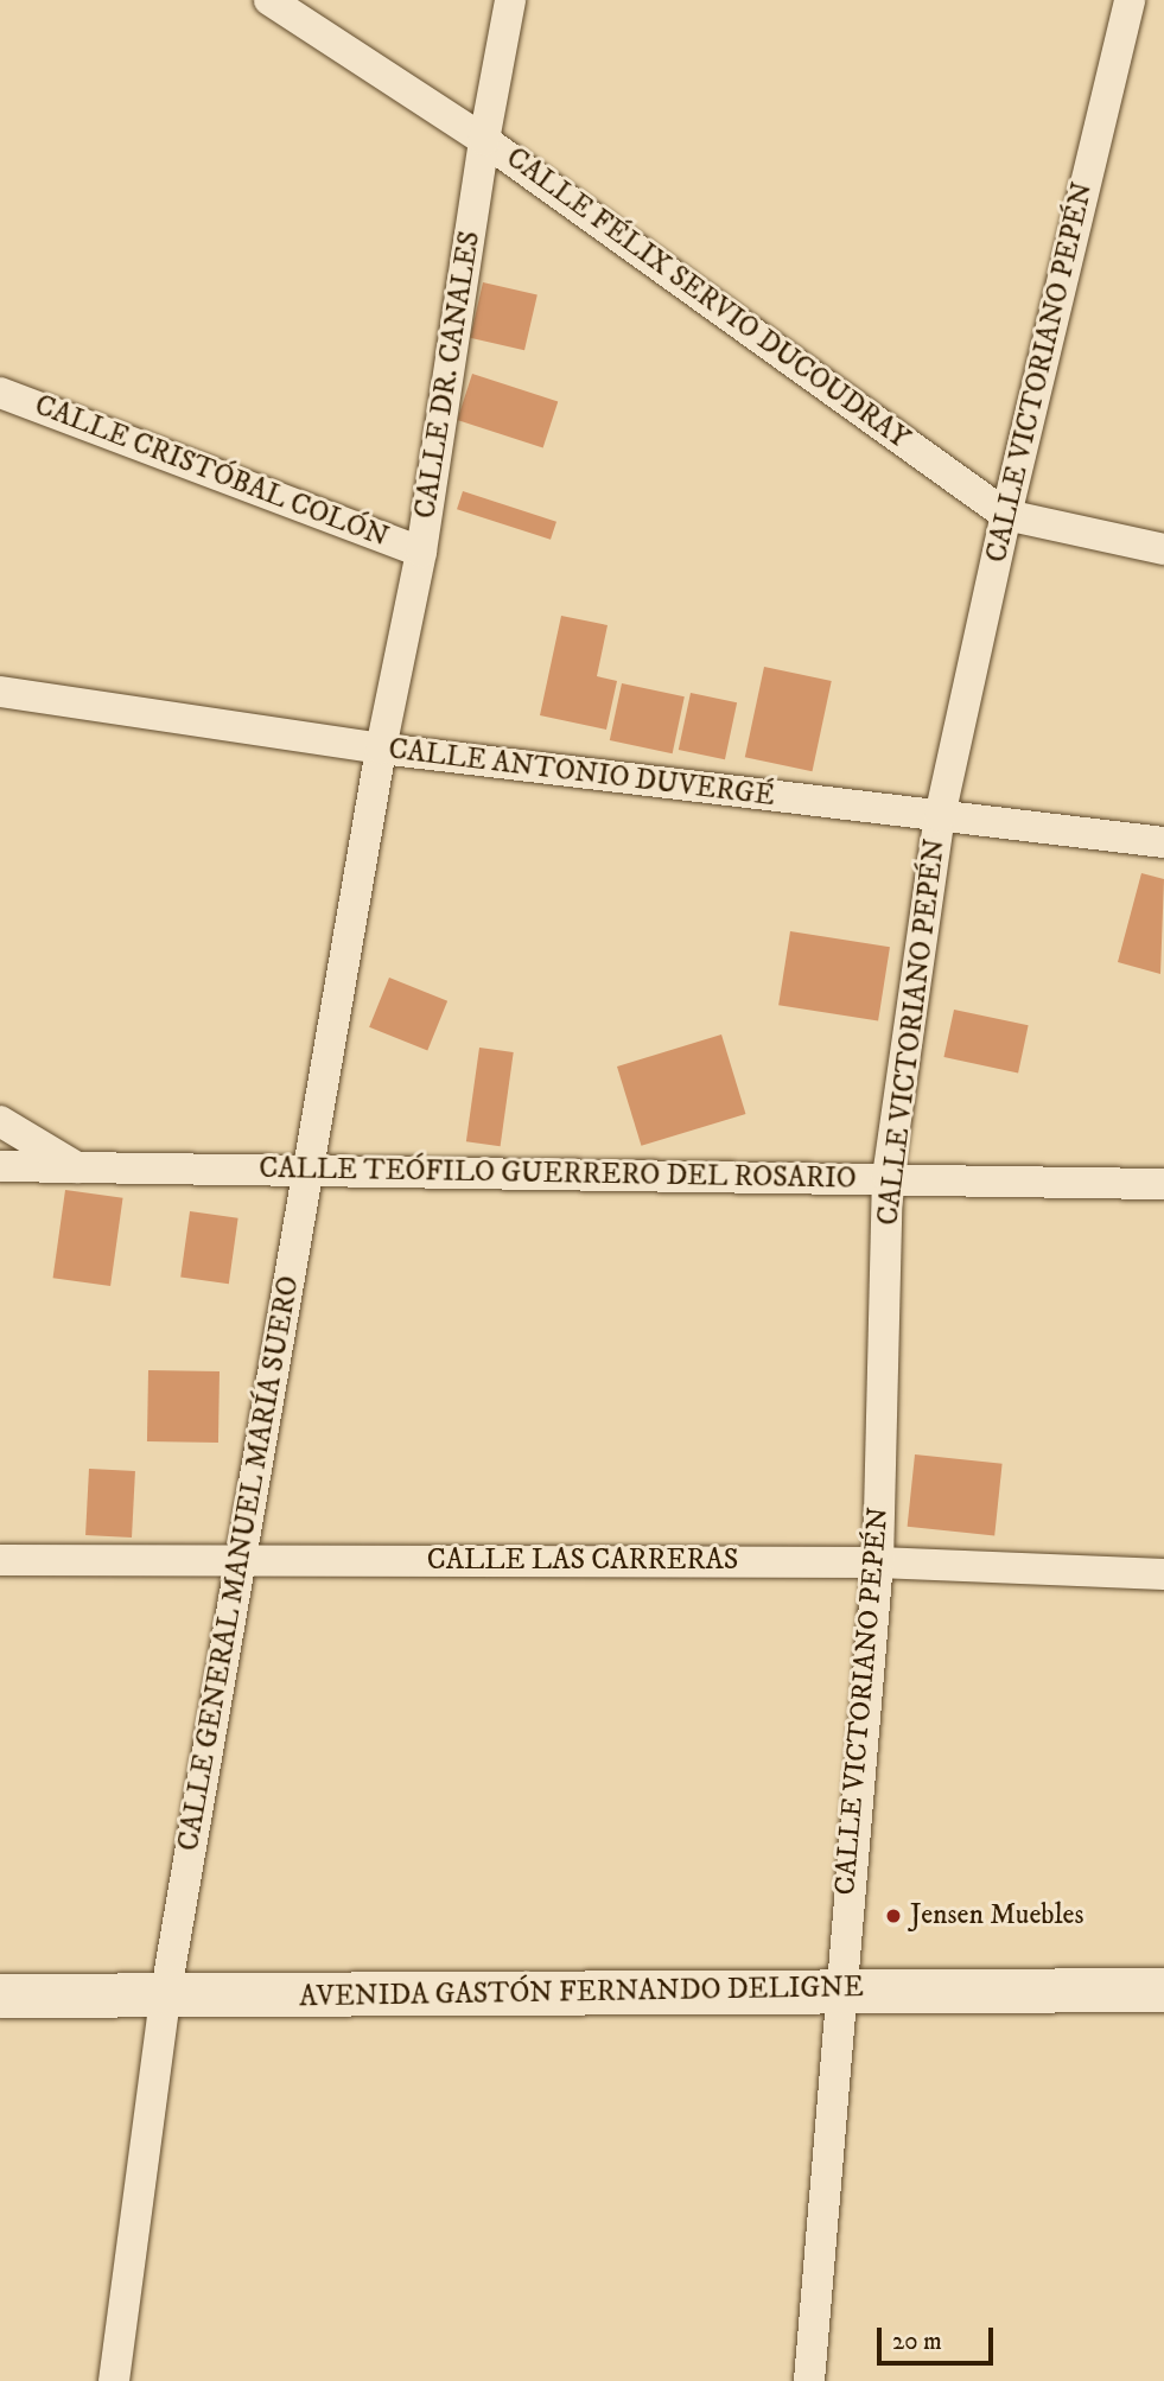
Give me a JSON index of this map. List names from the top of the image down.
{
  "streets": {
    "street": [
      "CALLE FÉLIX SERVIO DUCOUDRAY",
      "CALLE VICTORIANO PEPÉN",
      "CALLE DR. CANALES",
      "CALLE CRISTÓBAL COLÓN",
      "CALLE ANTONIO DUVERGÉ",
      "CALLE TEÓFILO GUERRERO DEL ROSARIO",
      "CALLE LAS CARRERAS",
      "CALLE GENERAL MANUEL MARÍA SUERO",
      "AVENIDA GASTÓN FERNANDO DELIGNE"
    ]
  },
  "crossings": [
    ["CALLE FÉLIX SERVIO DUCOUDRAY", "CALLE VICTORIANO PEPÉN"],
    ["CALLE FÉLIX SERVIO DUCOUDRAY", "CALLE DR. CANALES"],
    ["CALLE VICTORIANO PEPÉN", "CALLE ANTONIO DUVERGÉ"],
    ["CALLE VICTORIANO PEPÉN", "CALLE TEÓFILO GUERRERO DEL ROSARIO"],
    ["CALLE VICTORIANO PEPÉN", "CALLE LAS CARRERAS"],
    ["CALLE VICTORIANO PEPÉN", "AVENIDA GASTÓN FERNANDO DELIGNE"],
    ["CALLE DR. CANALES", "CALLE CRISTÓBAL COLÓN"],
    ["CALLE DR. CANALES", "CALLE ANTONIO DUVERGÉ"],
    ["CALLE DR. CANALES", "CALLE GENERAL MANUEL MARÍA SUERO"],
    ["CALLE ANTONIO DUVERGÉ", "CALLE GENERAL MANUEL MARÍA SUERO"],
    ["CALLE TEÓFILO GUERRERO DEL ROSARIO", "CALLE GENERAL MANUEL MARÍA SUERO"],
    ["CALLE LAS CARRERAS", "CALLE GENERAL MANUEL MARÍA SUERO"],
    ["CALLE GENERAL MANUEL MARÍA SUERO", "AVENIDA GASTÓN FERNANDO DELIGNE"]
  ],
  "places": ["Jensen Muebles"],
  "scale_bar": "20 m"
}
